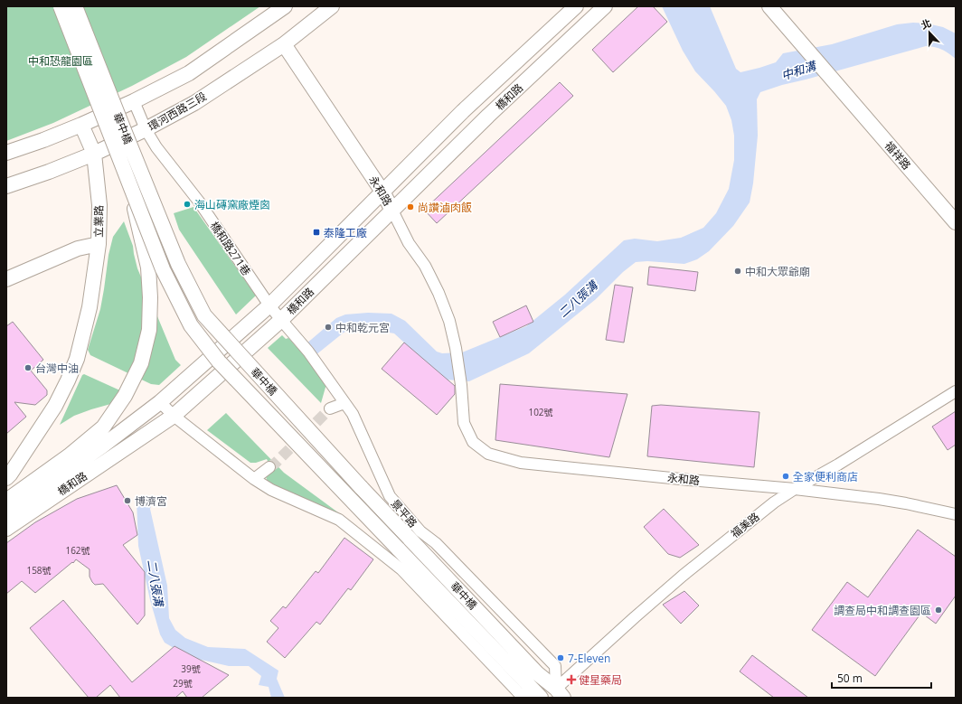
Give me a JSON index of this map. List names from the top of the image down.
{
  "streets": {
    "main road": [
      "橋和路",
      "環河西路三段",
      "華中橋",
      "福祥路",
      "永和路",
      "立業路"
    ],
    "street": ["橋和路271巷", "景平路", "福美路"]
  },
  "crossings": [
    ["橋和路", "永和路"],
    ["橋和路", "橋和路271巷"],
    ["橋和路", "景平路"],
    ["環河西路三段", "永和路"],
    ["環河西路三段", "立業路"],
    ["環河西路三段", "橋和路271巷"],
    ["華中橋", "景平路"],
    ["華中橋", "福美路"],
    ["永和路", "福美路"],
    ["橋和路271巷", "景平路"],
    ["景平路", "福美路"]
  ],
  "water": ["中和溝", "二八張溝"],
  "parks": ["中和恐龍園區"],
  "places": {
    "other": [
      "海山磚窯廠煙囪",
      "尚讚滷肉飯",
      "中和大眾爺廟",
      "中和乾元宮",
      "台灣中油",
      "全家便利商店",
      "博濟宮",
      "調查局中和調查園區",
      "7-Eleven"
    ],
    "transit": ["泰隆工廠"],
    "health": ["健星藥局"]
  },
  "house_numbers": [
    "102號",
    "162號",
    "158號",
    "39號",
    "29號"
  ],
  "scale_bar": "50 m",
  "north": "top"
}
